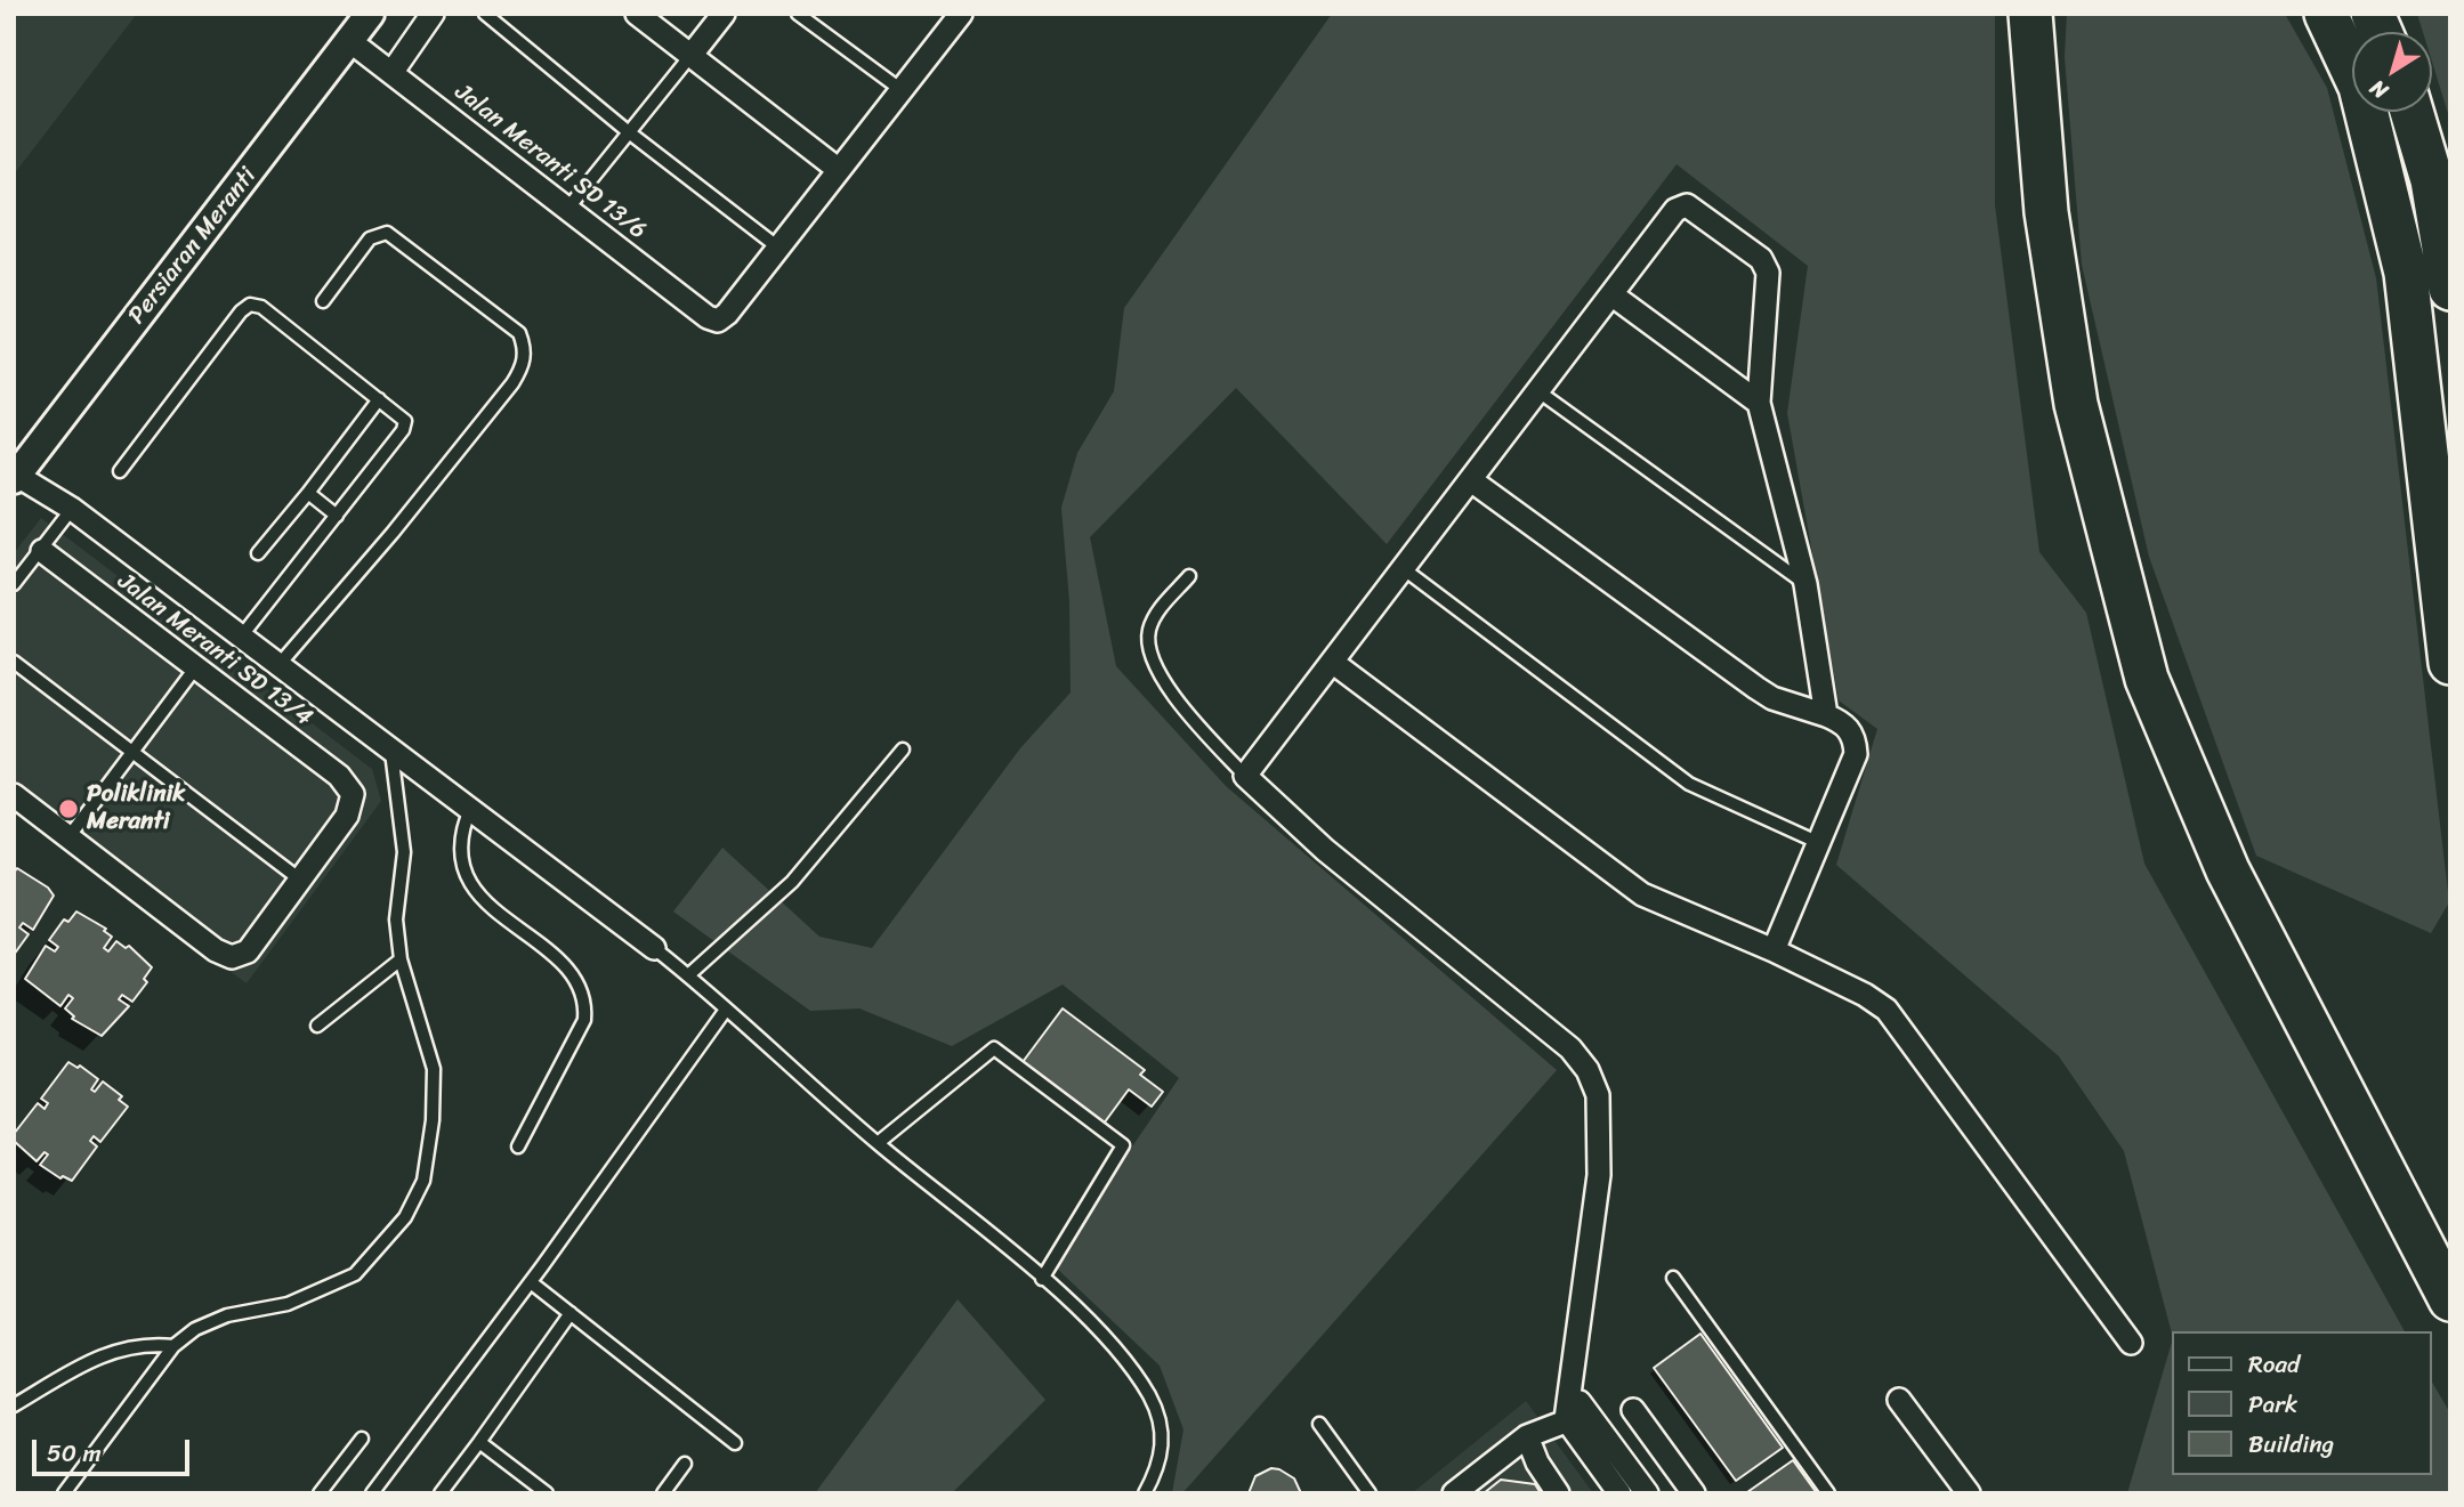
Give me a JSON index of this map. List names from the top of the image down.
{
  "streets": {
    "street": ["Jalan Meranti SD 13/6", "Persiaran Meranti", "Jalan Meranti SD 13/4"]
  },
  "crossings": [
    ["Jalan Meranti SD 13/6", "Persiaran Meranti"]
  ],
  "places": ["Poliklinik Meranti"],
  "legend": ["Road", "Park", "Building"],
  "scale_bar": "50 m",
  "north": "bottom left"
}
